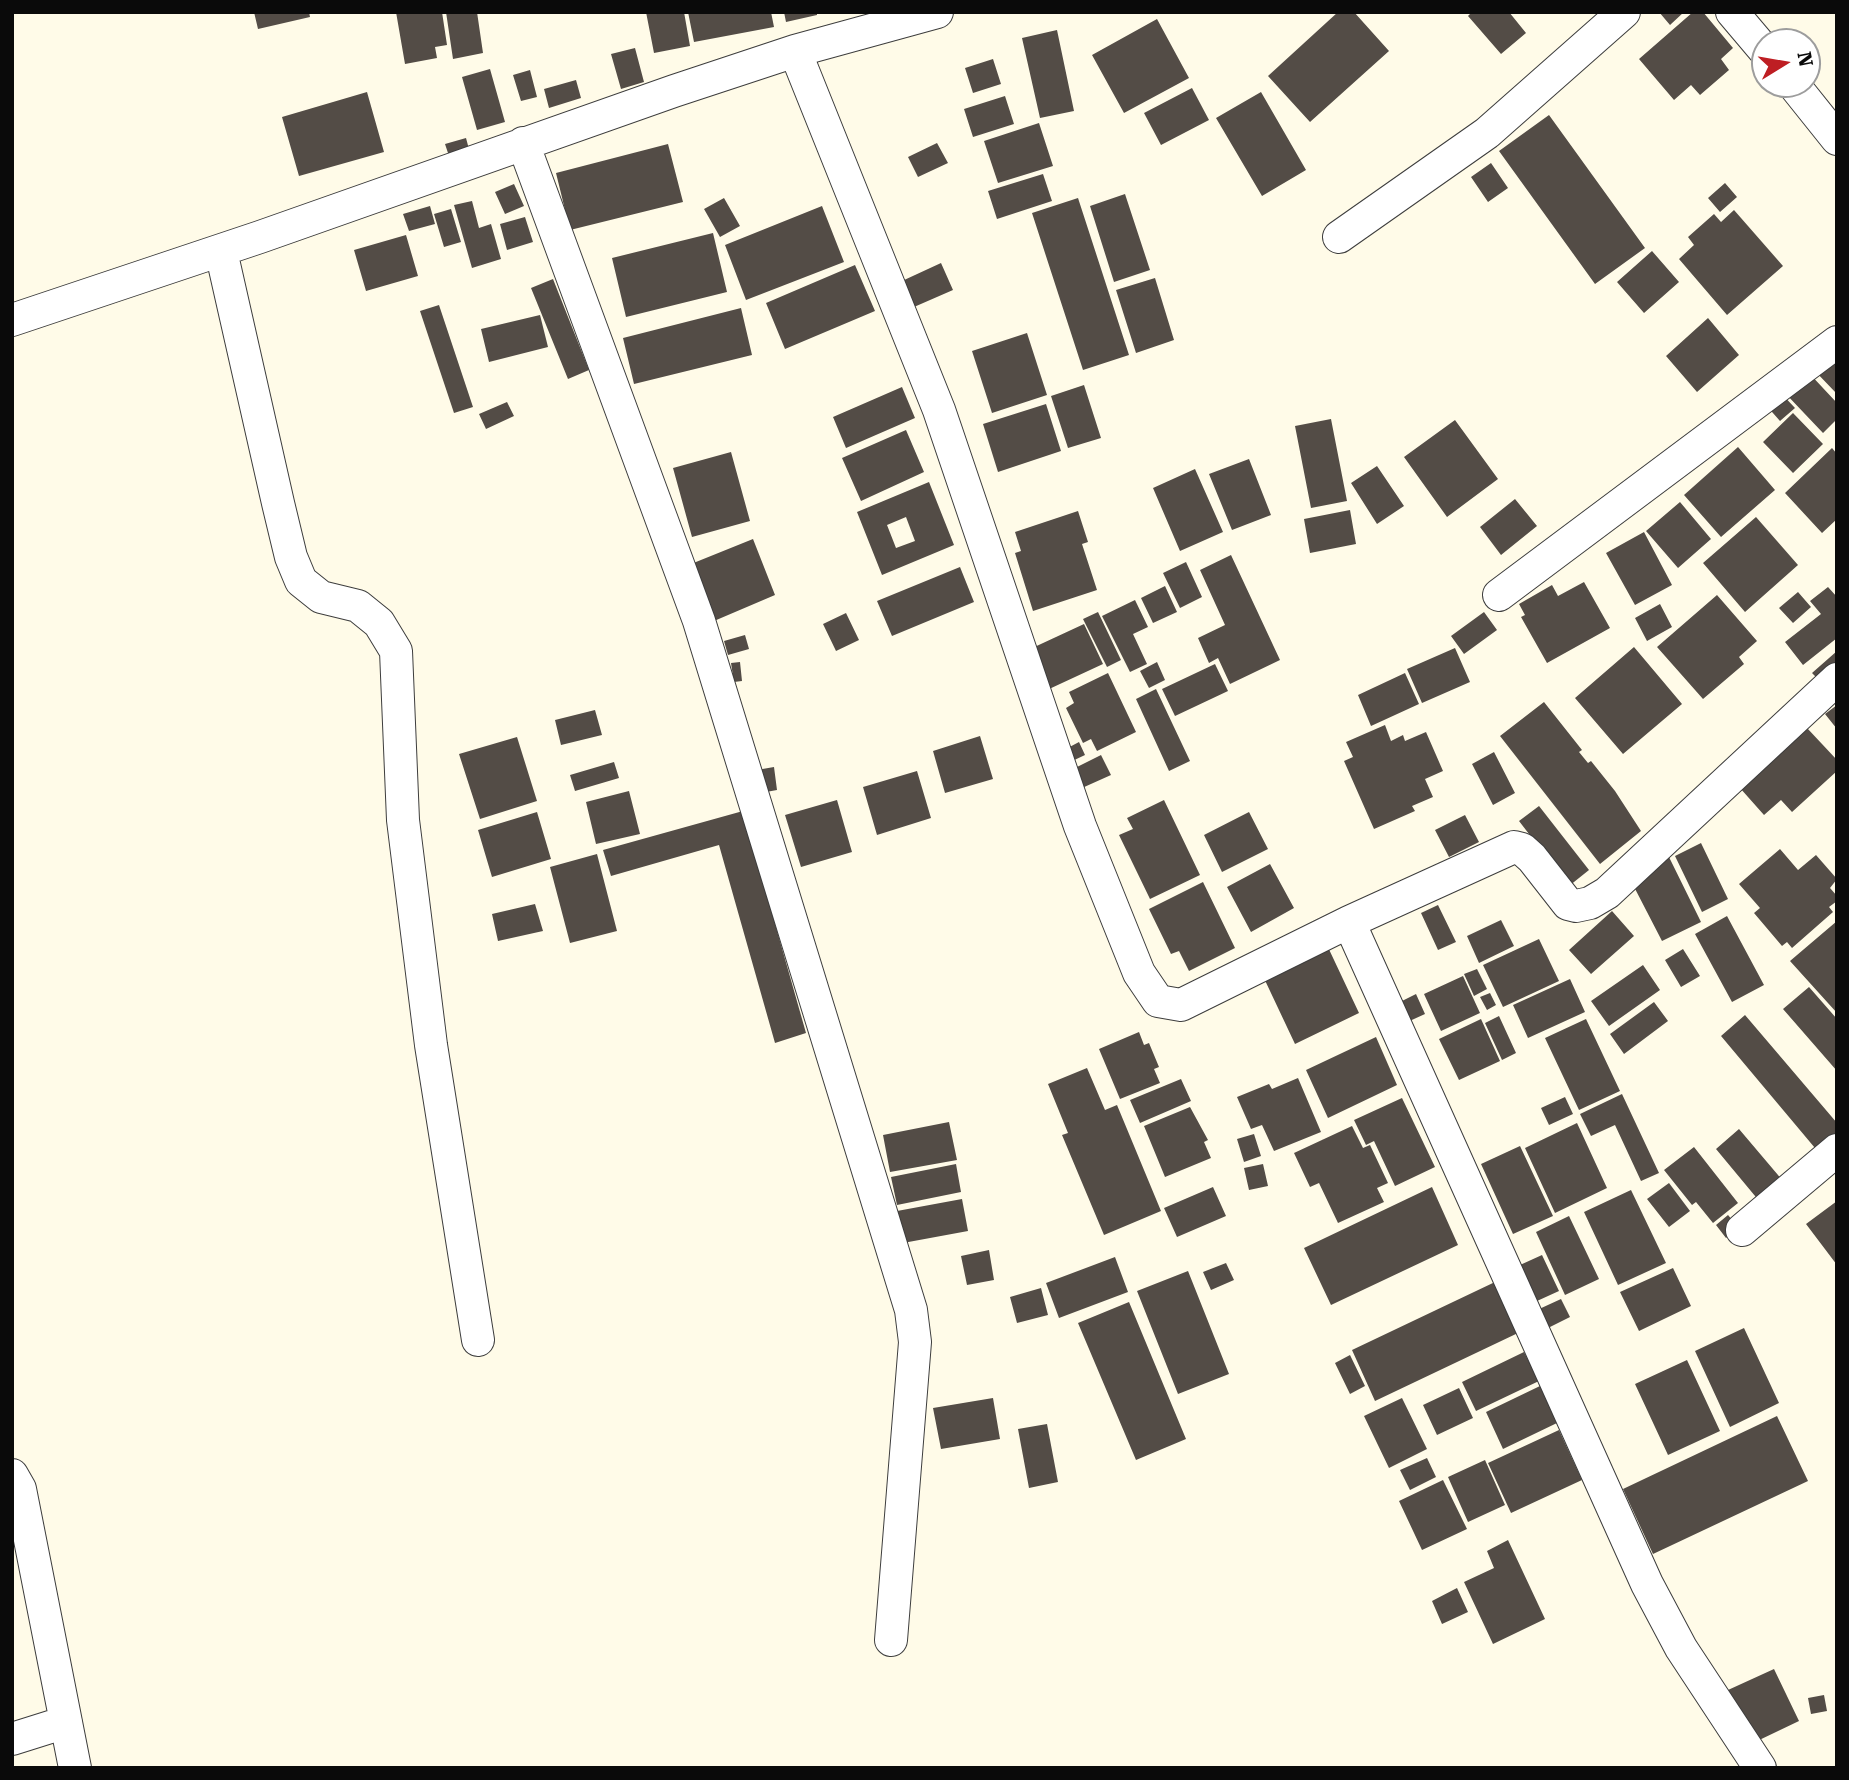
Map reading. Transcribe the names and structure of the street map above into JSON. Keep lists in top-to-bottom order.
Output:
{
  "north": "right"
}
